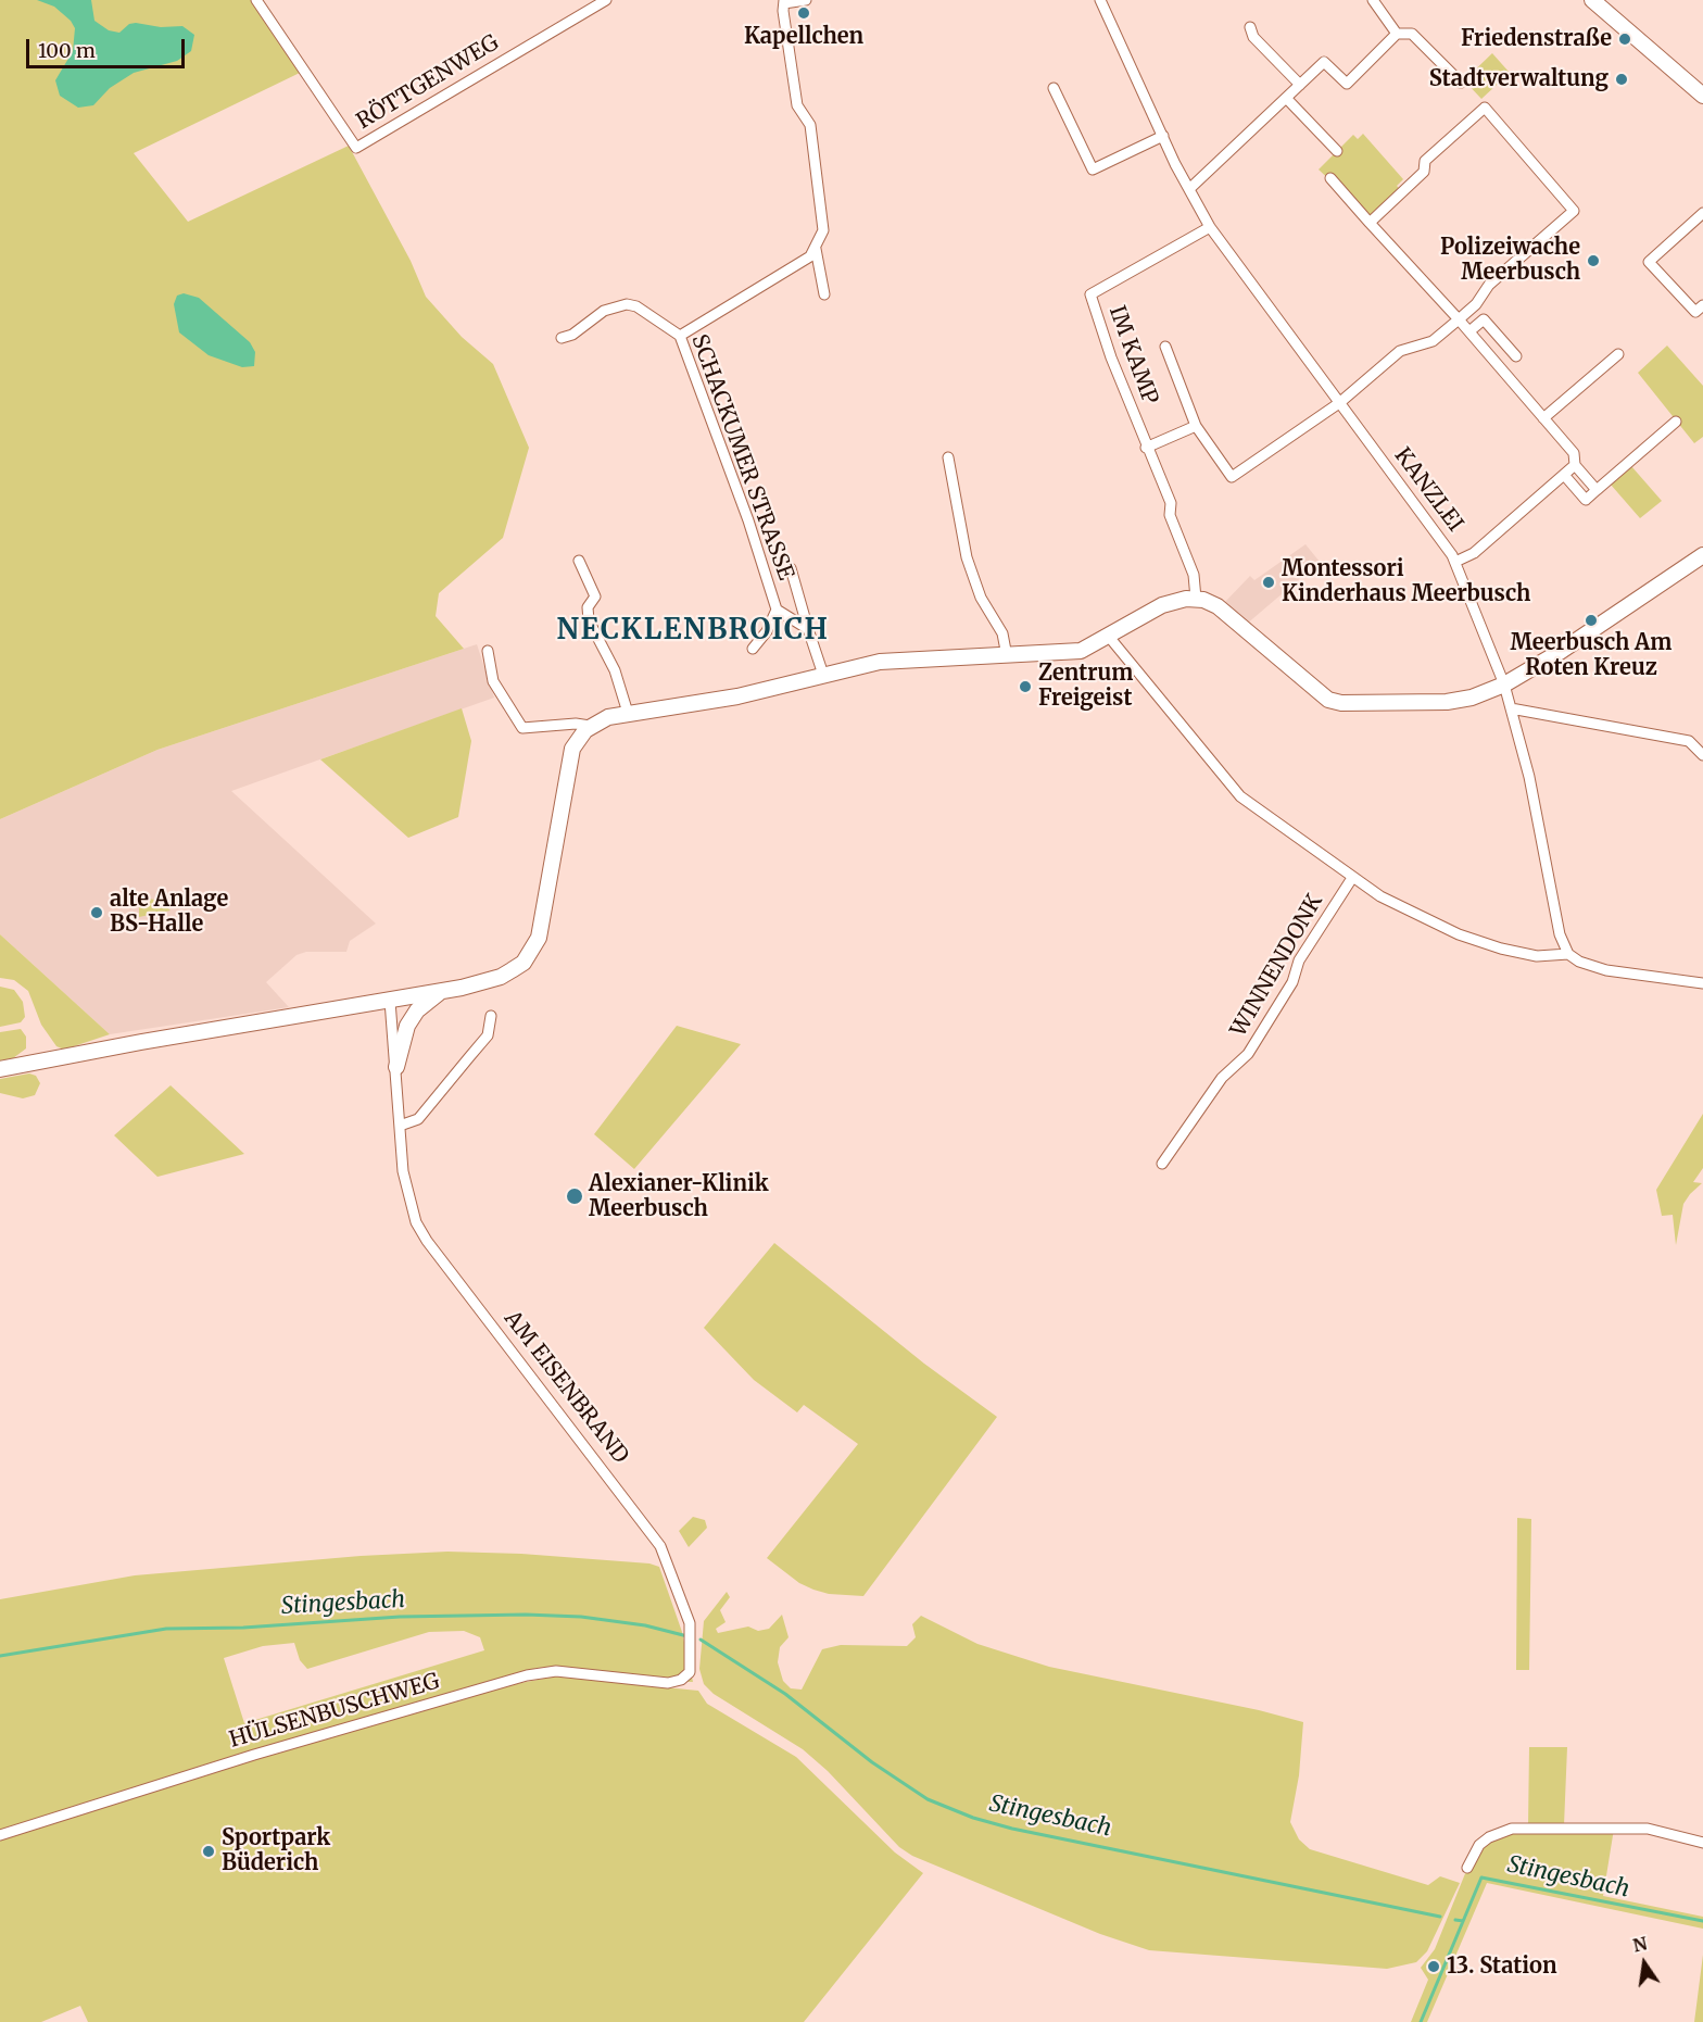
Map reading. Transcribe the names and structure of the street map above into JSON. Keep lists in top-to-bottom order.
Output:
{
  "streets": {
    "street": [
      "RÖTTGENWEG",
      "IM KAMP",
      "SCHACKUMER STRASSE",
      "KANZLEI",
      "WINNENDONK",
      "AM EISENBRAND",
      "HÜLSENBUSCHWEG"
    ]
  },
  "crossings": [
    ["IM KAMP", "KANZLEI"],
    ["AM EISENBRAND", "HÜLSENBUSCHWEG"]
  ],
  "districts": ["NECKLENBROICH"],
  "water": ["Stingesbach"],
  "places": [
    "Kapellchen",
    "Friedenstraße",
    "Stadtverwaltung",
    "Polizeiwache Meerbusch",
    "Montessori Kinderhaus Meerbusch",
    "Meerbusch Am Roten Kreuz",
    "Zentrum Freigeist",
    "alte Anlage BS-Halle",
    "Alexianer-Klinik Meerbusch",
    "Sportpark Büderich",
    "13. Station"
  ],
  "scale_bar": "100 m",
  "north": "top"
}
